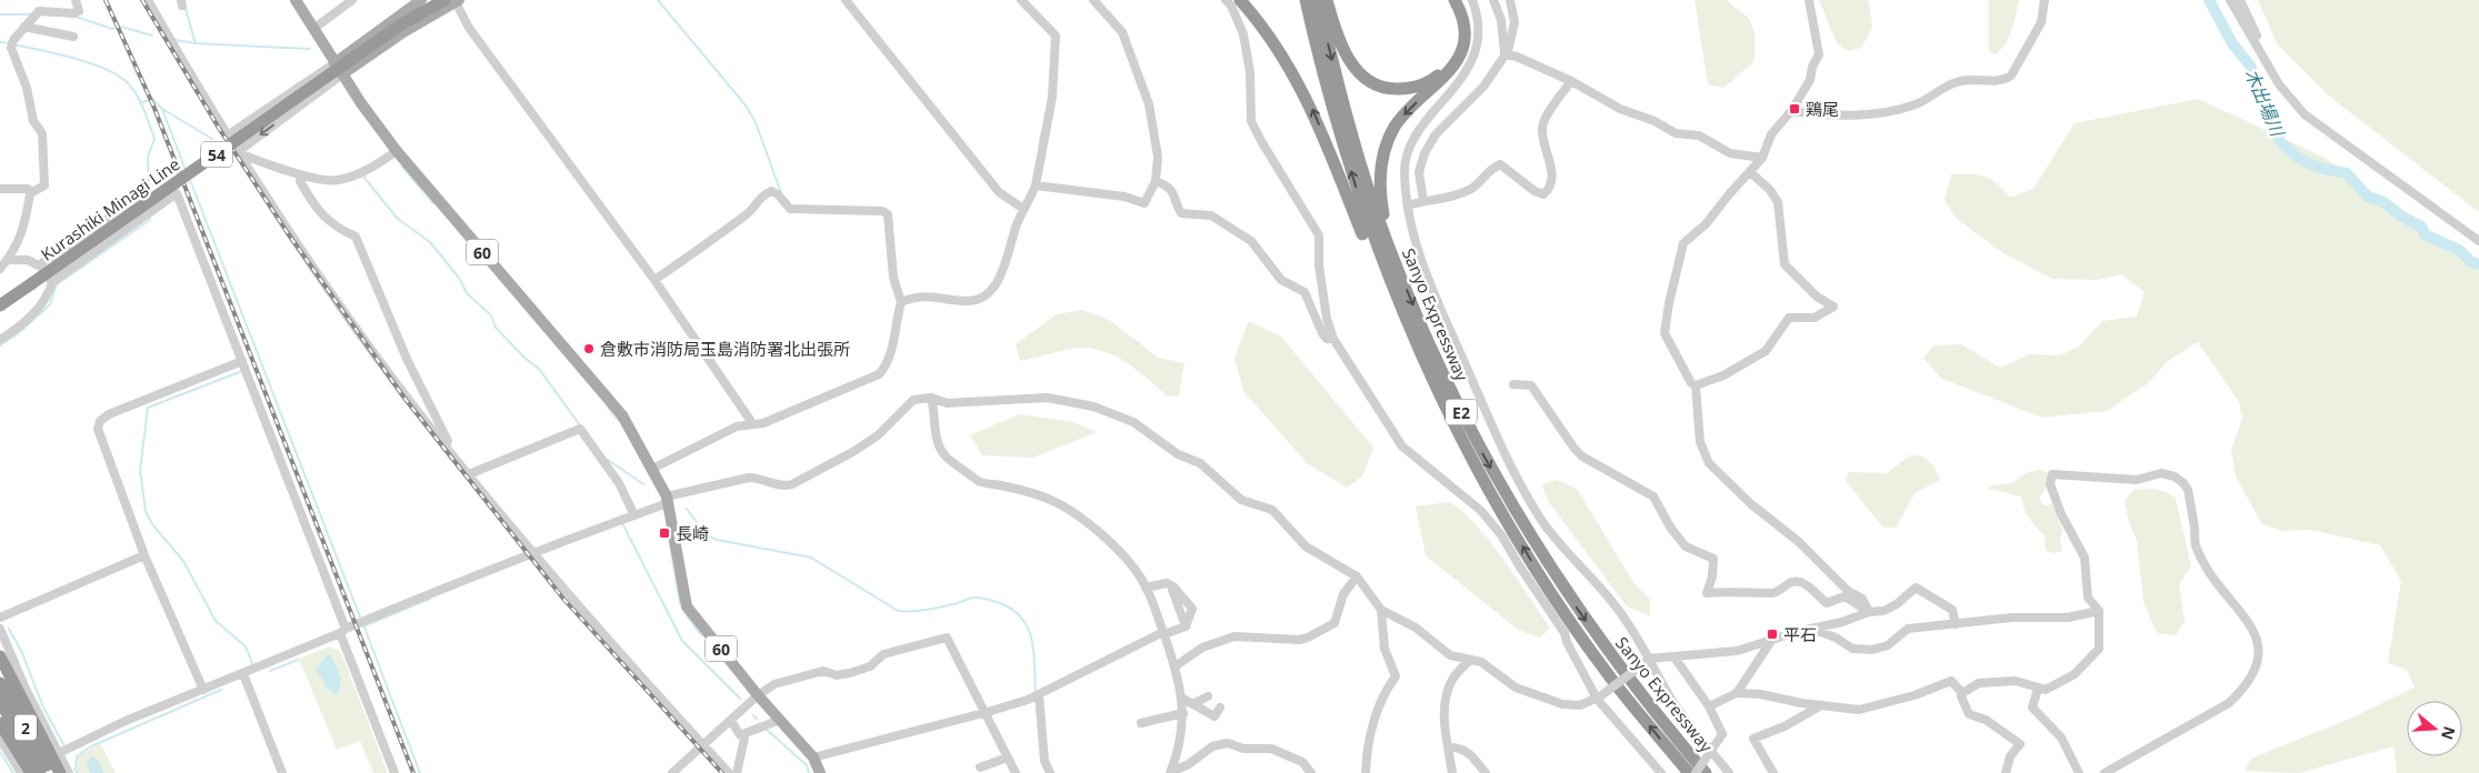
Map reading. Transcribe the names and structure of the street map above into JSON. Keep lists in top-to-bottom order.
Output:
{
  "streets": {
    "highway": [
      "54",
      "Kurashiki Minagi Line",
      "Sanyo Expressway",
      "E2",
      "2"
    ],
    "main road": ["60"]
  },
  "crossings": [
    ["54", "Kurashiki Minagi Line"],
    ["Kurashiki Minagi Line", "60"]
  ],
  "water": ["木出場川"],
  "places": {
    "transit": ["鶏尾", "長崎", "平石"],
    "other": ["倉敷市消防局玉島消防署北出張所"]
  },
  "north": "right"
}
